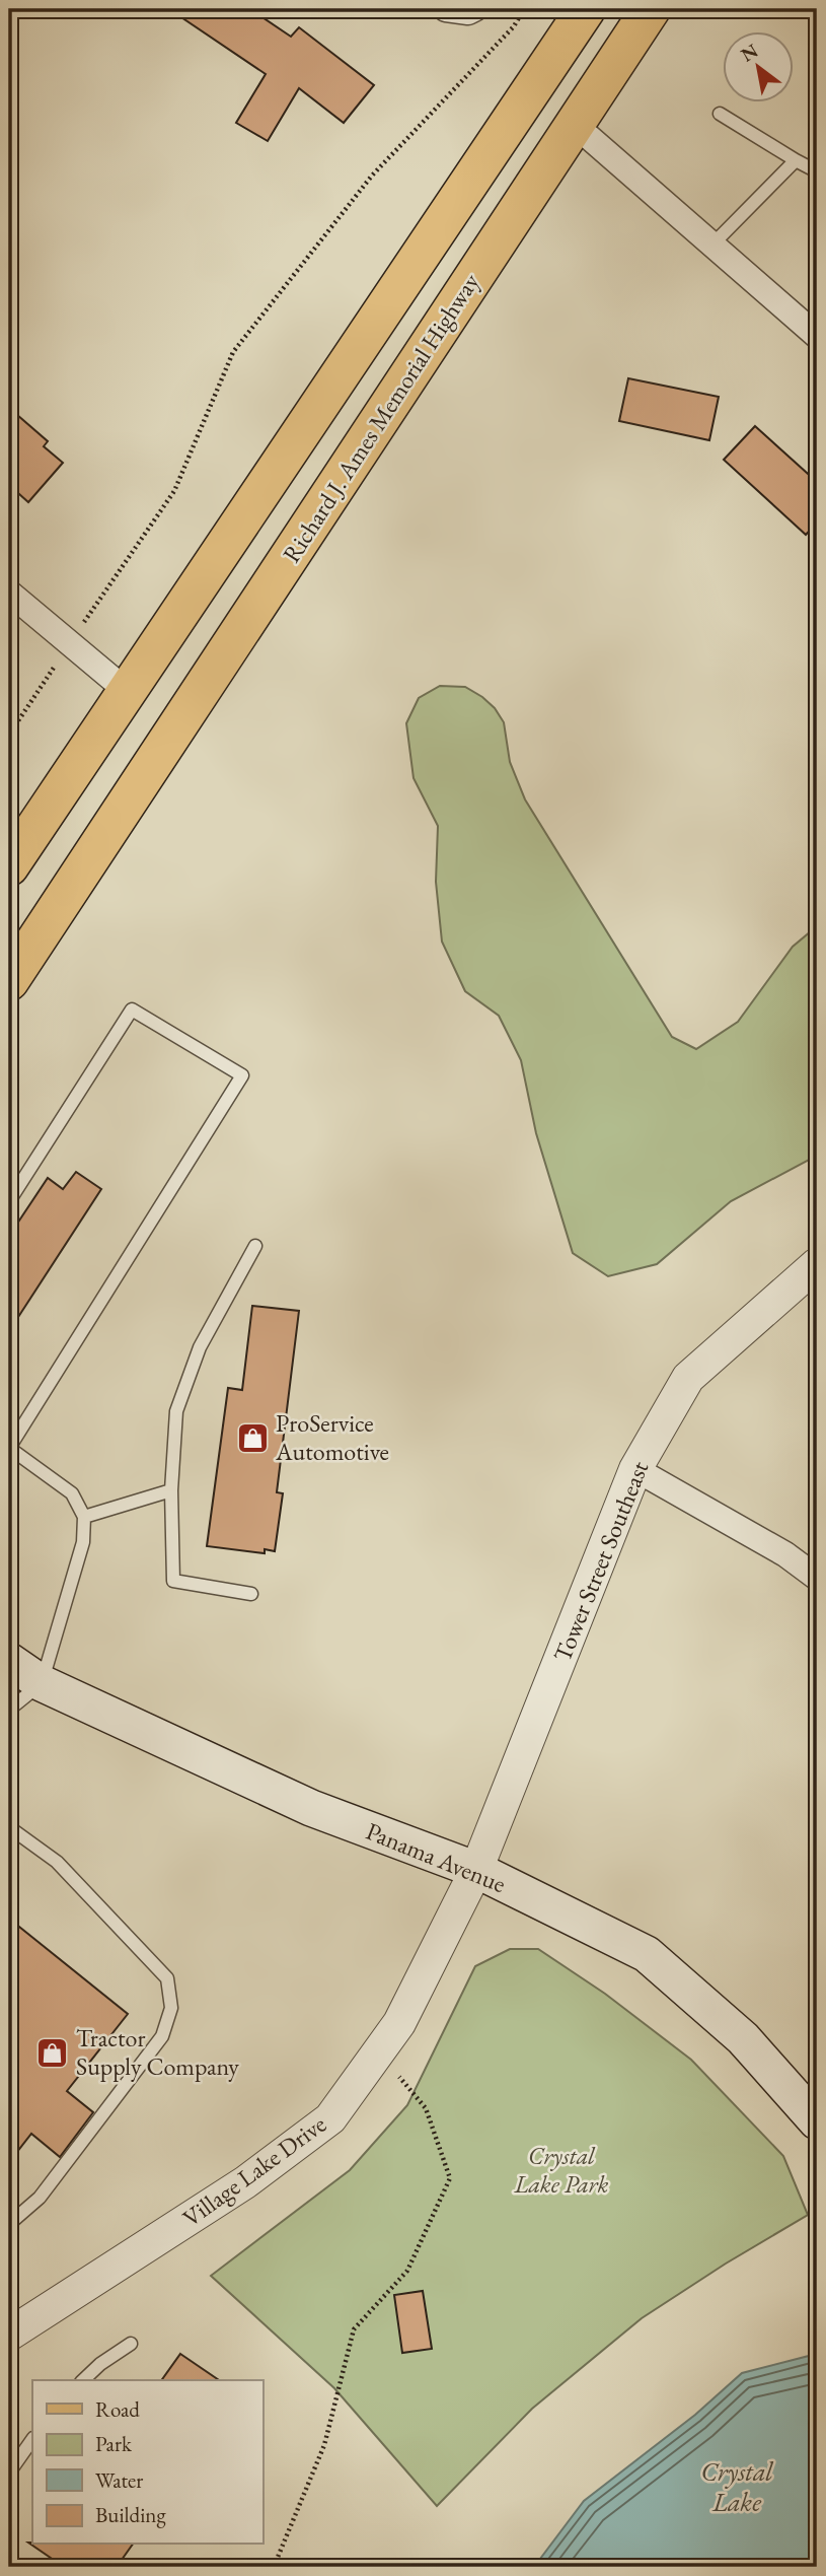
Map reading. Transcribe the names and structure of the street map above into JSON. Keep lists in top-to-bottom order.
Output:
{
  "streets": {
    "main road": ["Richard J. Ames Memorial Highway", "Panama Avenue"],
    "street": ["Tower Street Southeast", "Village Lake Drive"]
  },
  "crossings": [
    ["Tower Street Southeast", "Panama Avenue"],
    ["Tower Street Southeast", "Village Lake Drive"],
    ["Panama Avenue", "Village Lake Drive"]
  ],
  "water": ["Crystal Lake"],
  "parks": ["Crystal Lake Park"],
  "places": {
    "shop": ["ProService Automotive", "Tractor Supply Company"]
  },
  "legend": [
    "Road",
    "Park",
    "Water",
    "Building"
  ],
  "north": "top left"
}
